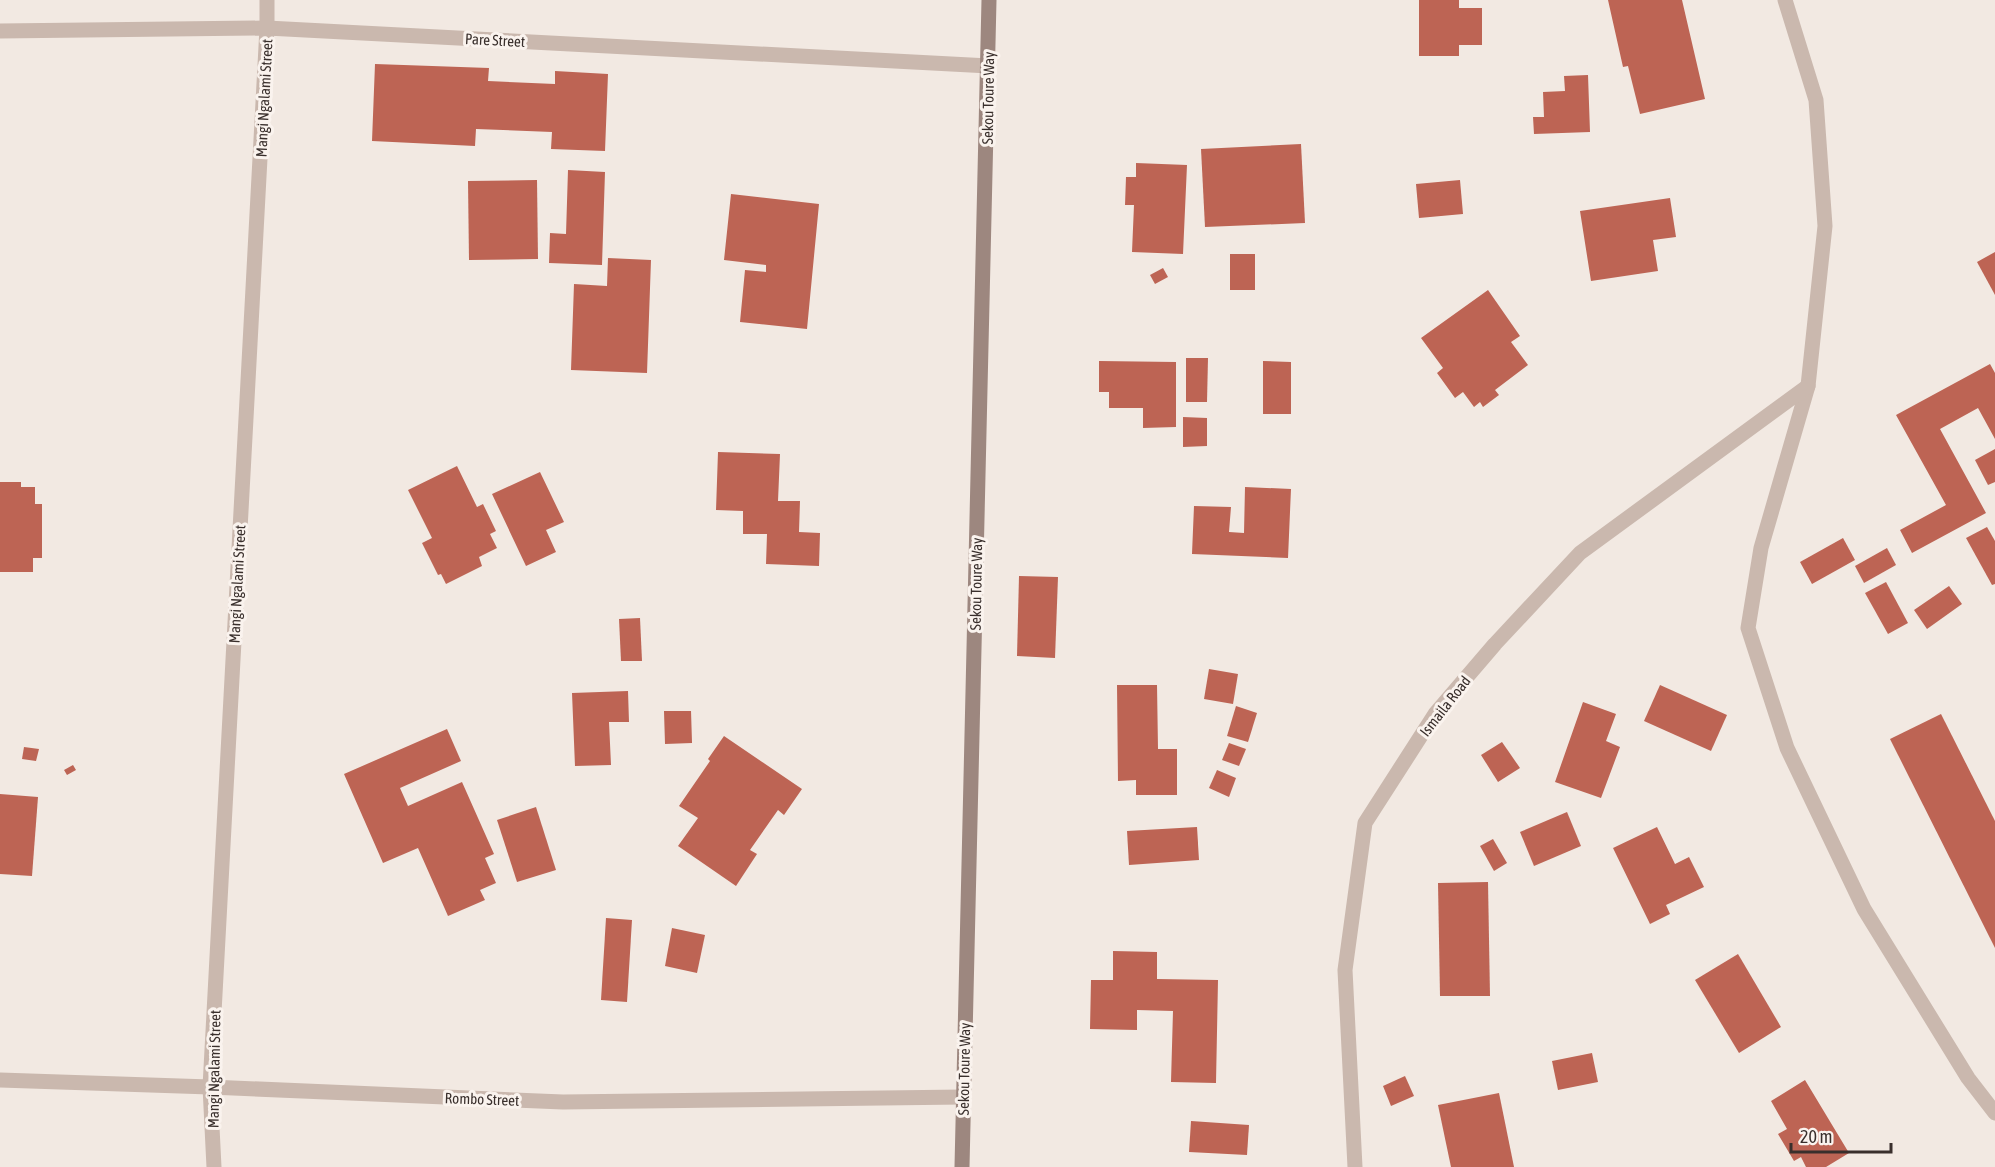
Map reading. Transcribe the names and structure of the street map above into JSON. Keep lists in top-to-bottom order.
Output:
{
  "streets": {
    "street": [
      "Pare Street",
      "Mangi Ngalami Street",
      "Sekou Toure Way",
      "Ismaila Road",
      "Rombo Street"
    ]
  },
  "crossings": [
    ["Pare Street", "Mangi Ngalami Street"],
    ["Pare Street", "Sekou Toure Way"],
    ["Mangi Ngalami Street", "Rombo Street"],
    ["Sekou Toure Way", "Rombo Street"]
  ],
  "scale_bar": "20 m"
}
